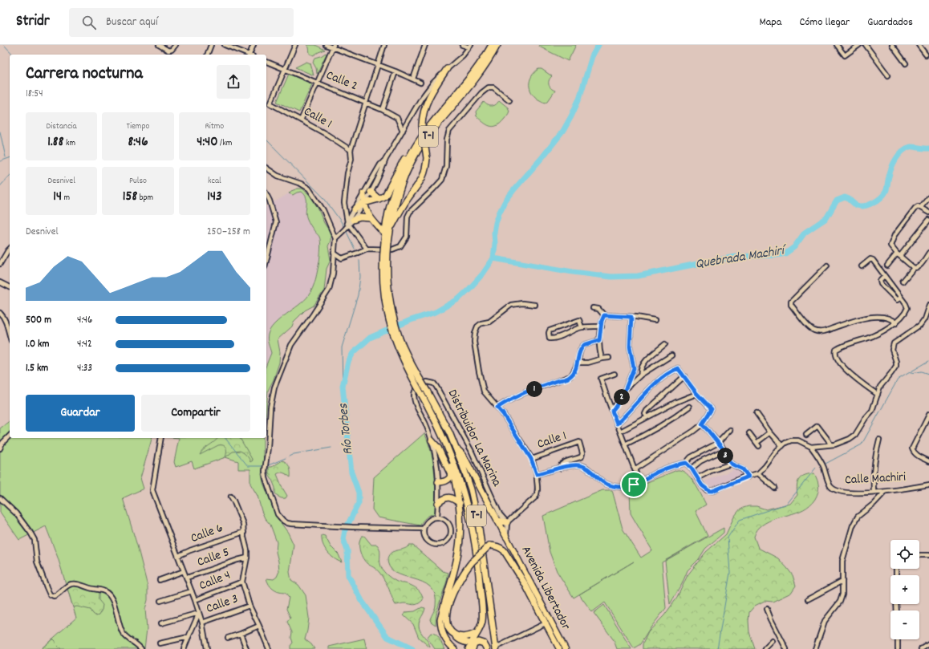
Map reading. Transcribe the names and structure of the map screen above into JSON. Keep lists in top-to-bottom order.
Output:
{
  "streets": {
    "highway": ["T-1"],
    "main road": ["Avenida Libertador"],
    "street": [
      "Calle 2",
      "Calle 1",
      "Distribuidor La Marina",
      "Calle Machiri",
      "Calle 6",
      "Calle 5",
      "Calle 4",
      "Calle 3"
    ]
  },
  "crossings": [
    ["Calle 2", "Calle 1"]
  ],
  "water": ["Quebrada Machirí", "Río Torbes"],
  "page": {
    "header": "Stridr",
    "search": "Buscar aquí",
    "nav": ["Mapa", "Cómo llegar", "Guardados"],
    "heading": ["Carrera nocturna", "18:54"],
    "stats": [
      ["Distancia", "1.88 km"],
      ["Tiempo", "8:46"],
      ["Ritmo", "4:40 /km"],
      ["Desnivel", "14 m"],
      ["Pulso", "158 bpm"],
      ["kcal", "143"]
    ],
    "chart": ["Desnivel", "250–258 m"],
    "list": [
      {
        "name": "500 m",
        "note": "4:46"
      },
      {
        "name": "1.0 km",
        "note": "4:42"
      },
      {
        "name": "1.5 km",
        "note": "4:33"
      }
    ],
    "pins": ["1", "2", "3"],
    "buttons": ["Guardar", "Compartir"],
    "map_buttons": ["+", "−"]
  }
}
